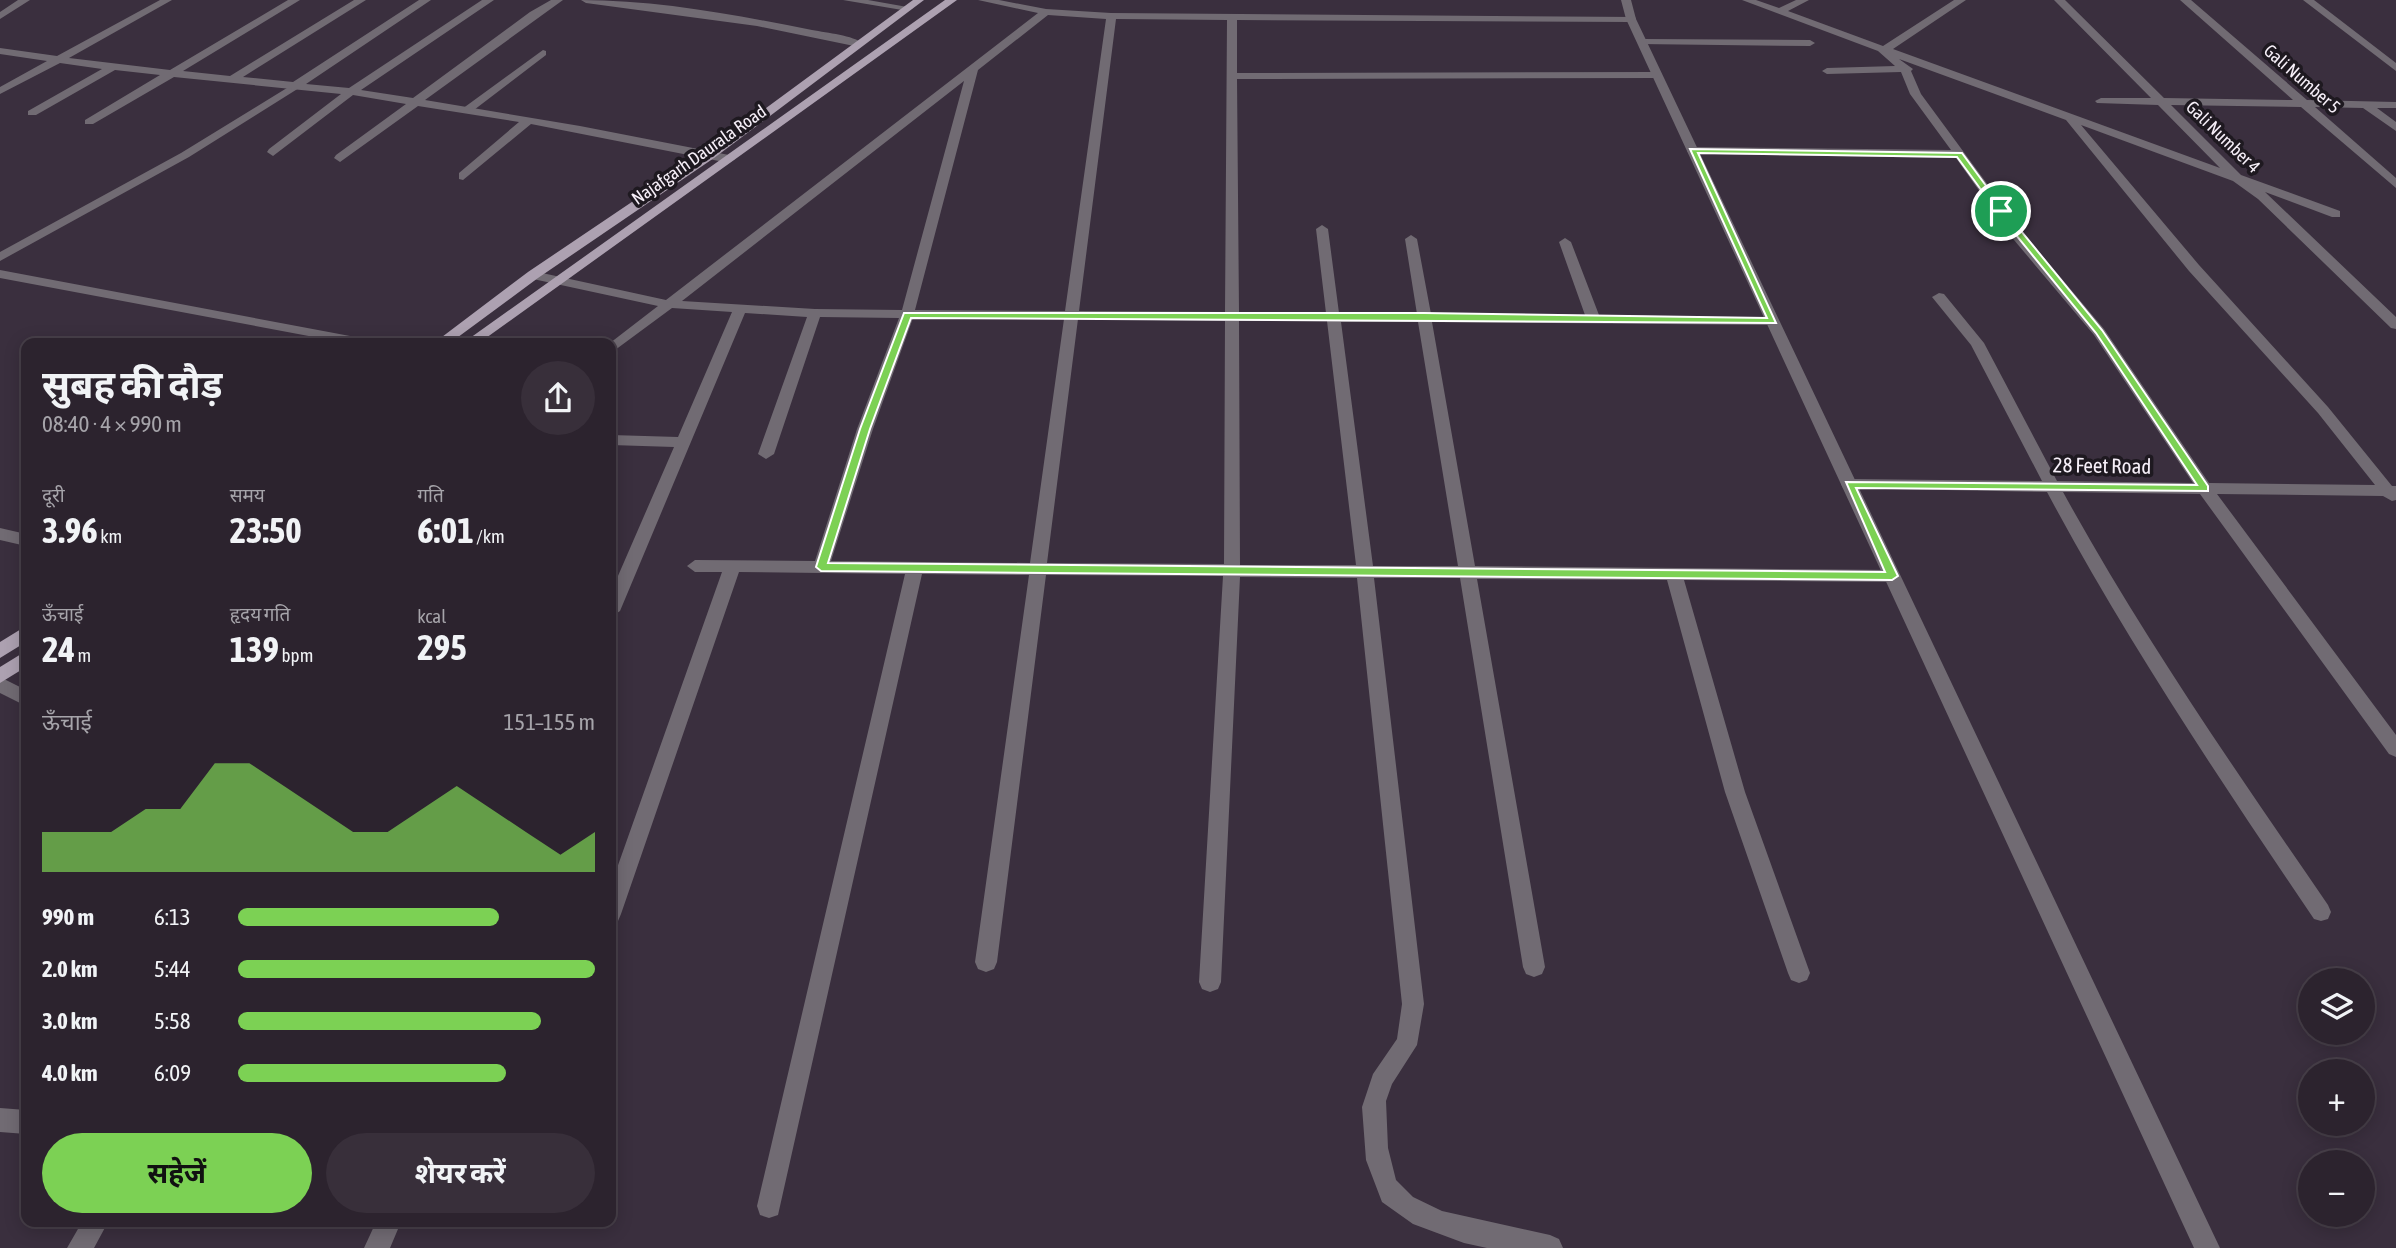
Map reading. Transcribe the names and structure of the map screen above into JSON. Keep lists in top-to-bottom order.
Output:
{
  "streets": {
    "main road": ["Najafgarh Daurala Road"],
    "street": ["Gali Number 5", "Gali Number 4", "28 Feet Road"]
  },
  "page": {
    "heading": ["सुबह की दौड़", "08:40 · 4 × 990 m"],
    "stats": [
      ["दूरी", "3.96 km"],
      ["समय", "23:50"],
      ["गति", "6:01 /km"],
      ["ऊँचाई", "24 m"],
      ["हृदय गति", "139 bpm"],
      ["kcal", "295"]
    ],
    "chart": ["ऊँचाई", "151–155 m"],
    "list": [
      {
        "name": "990 m",
        "note": "6:13"
      },
      {
        "name": "2.0 km",
        "note": "5:44"
      },
      {
        "name": "3.0 km",
        "note": "5:58"
      },
      {
        "name": "4.0 km",
        "note": "6:09"
      }
    ],
    "map_buttons": ["+", "−"],
    "buttons": ["सहेजें", "शेयर करें"]
  }
}
